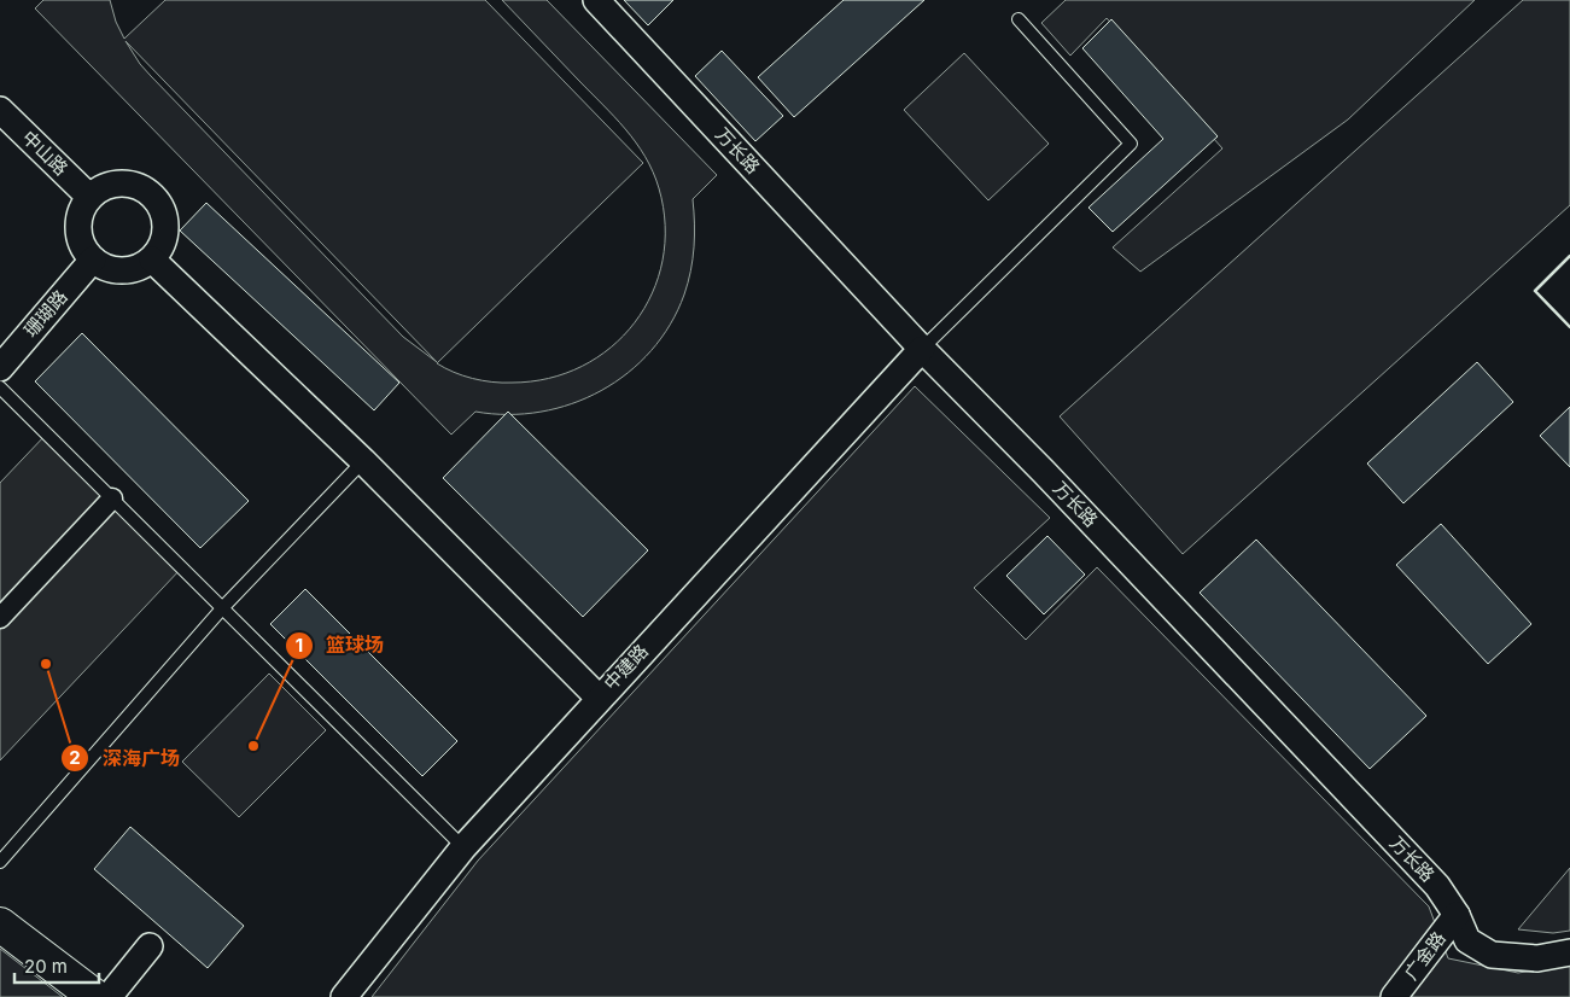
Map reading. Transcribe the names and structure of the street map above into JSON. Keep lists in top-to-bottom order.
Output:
{
  "streets": {
    "street": [
      "万长路",
      "中山路",
      "珊瑚路",
      "中建路",
      "广金路"
    ]
  },
  "crossings": [
    ["万长路", "中建路"],
    ["万长路", "广金路"],
    ["中山路", "珊瑚路"]
  ],
  "places": ["深海广场", "篮球场"],
  "scale_bar": "20 m"
}
